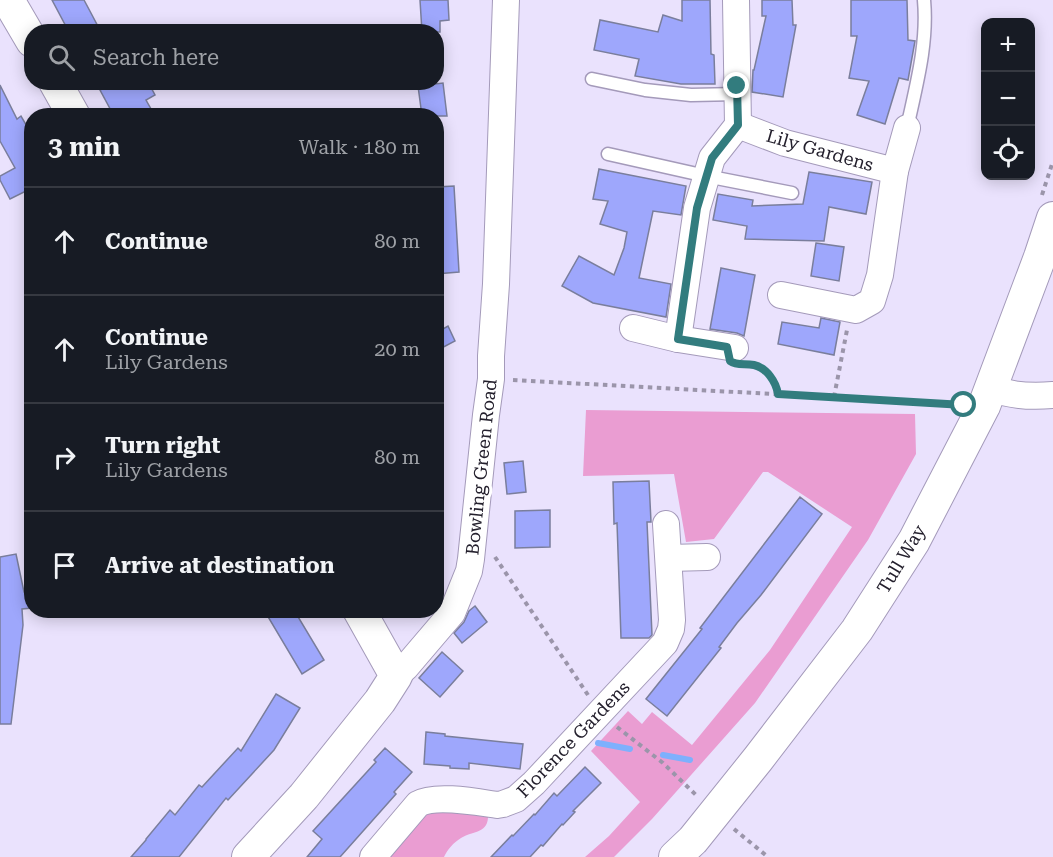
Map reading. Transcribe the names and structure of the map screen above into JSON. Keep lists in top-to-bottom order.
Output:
{
  "streets": {
    "street": [
      "Lily Gardens",
      "Bowling Green Road",
      "Tull Way",
      "Florence Gardens"
    ]
  },
  "page": {
    "map_buttons": ["+", "−"],
    "search": "Search here",
    "heading": ["3 min", "Walk · 180 m"],
    "list": [
      ["Continue", "80 m"],
      ["Continue", "Lily Gardens", "20 m"],
      ["Turn right", "Lily Gardens", "80 m"],
      "Arrive at destination"
    ]
  }
}
